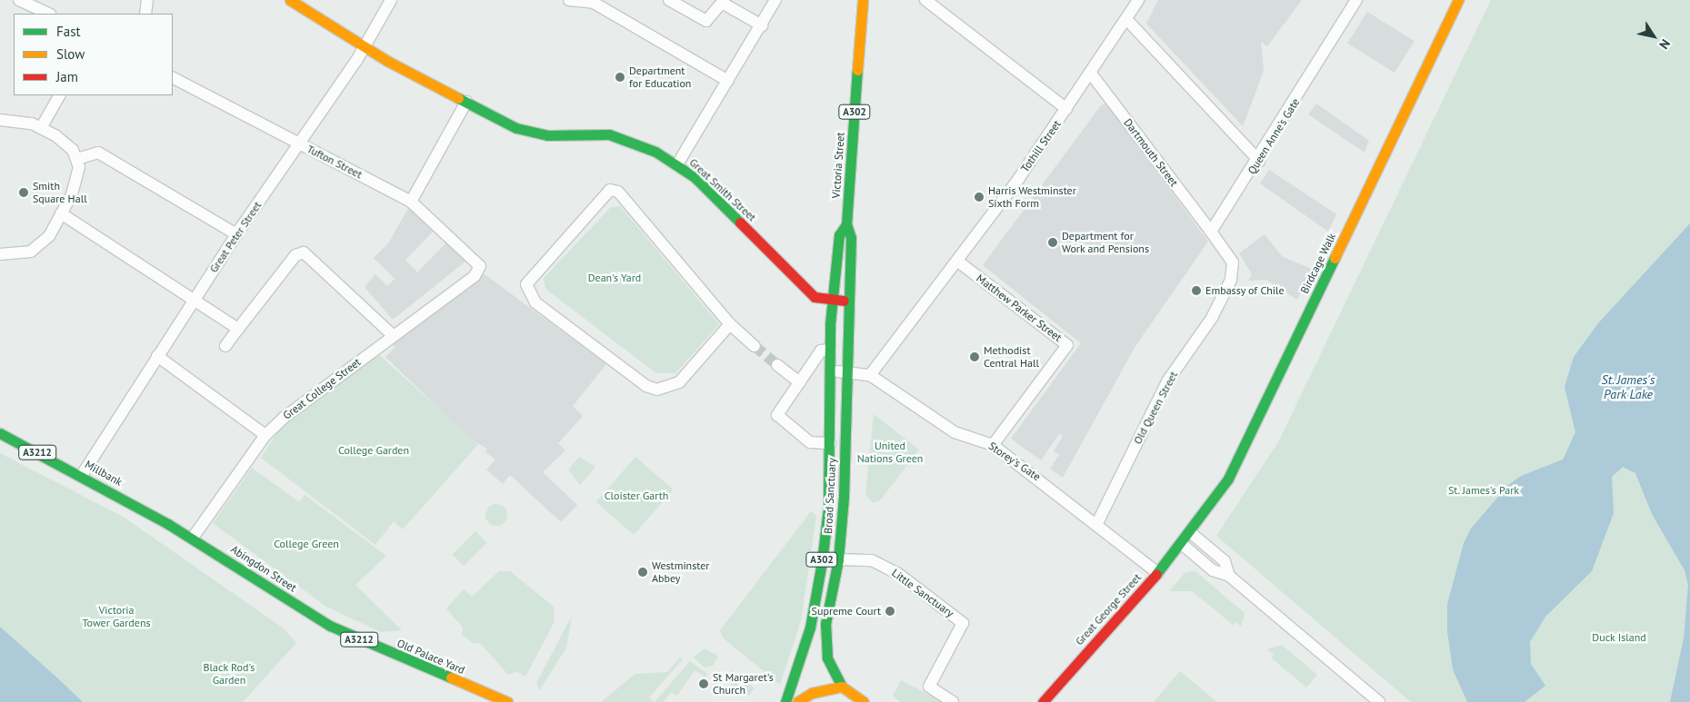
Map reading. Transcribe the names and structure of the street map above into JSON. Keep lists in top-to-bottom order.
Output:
{
  "streets": {
    "main road": [
      "A302",
      "Victoria Street",
      "Great Smith Street",
      "Birdcage Walk",
      "A3212",
      "Millbank",
      "Broad Sanctuary",
      "Abingdon Street",
      "Great George Street",
      "Old Palace Yard"
    ],
    "street": [
      "Queen Anne's Gate",
      "Tothill Street",
      "Dartmouth Street",
      "Tufton Street",
      "Great Peter Street",
      "Matthew Parker Street",
      "Great College Street",
      "Old Queen Street",
      "Storey's Gate",
      "Little Sanctuary"
    ]
  },
  "crossings": [
    ["A302", "Broad Sanctuary"],
    ["Queen Anne's Gate", "Dartmouth Street"],
    ["Queen Anne's Gate", "Old Queen Street"],
    ["Tothill Street", "Dartmouth Street"],
    ["Tothill Street", "Matthew Parker Street"],
    ["Tothill Street", "Storey's Gate"],
    ["Dartmouth Street", "Old Queen Street"],
    ["Tufton Street", "Great Peter Street"],
    ["Tufton Street", "Great College Street"],
    ["Victoria Street", "Great Smith Street"],
    ["Victoria Street", "Broad Sanctuary"],
    ["Great Smith Street", "Great Peter Street"],
    ["Great Smith Street", "Broad Sanctuary"],
    ["Great Peter Street", "Millbank"],
    ["Birdcage Walk", "Great George Street"],
    ["Matthew Parker Street", "Storey's Gate"],
    ["Great College Street", "Millbank"],
    ["Great College Street", "Abingdon Street"],
    ["Old Queen Street", "Storey's Gate"],
    ["Storey's Gate", "Broad Sanctuary"],
    ["Storey's Gate", "Great George Street"],
    ["Millbank", "Abingdon Street"],
    ["Broad Sanctuary", "Little Sanctuary"],
    ["Abingdon Street", "Old Palace Yard"]
  ],
  "water": ["St. James's Park Lake"],
  "parks": [
    "Dean's Yard",
    "United Nations Green",
    "College Garden",
    "St. James's Park",
    "Cloister Garth",
    "College Green",
    "Victoria Tower Gardens",
    "Duck Island",
    "Black Rod's Garden"
  ],
  "places": [
    "Department for Education",
    "Smith Square Hall",
    "Harris Westminster Sixth Form",
    "Department for Work and Pensions",
    "Embassy of Chile",
    "Methodist Central Hall",
    "Westminster Abbey",
    "Supreme Court",
    "St Margaret's Church"
  ],
  "legend": ["Fast", "Slow", "Jam"],
  "north": "bottom right"
}
